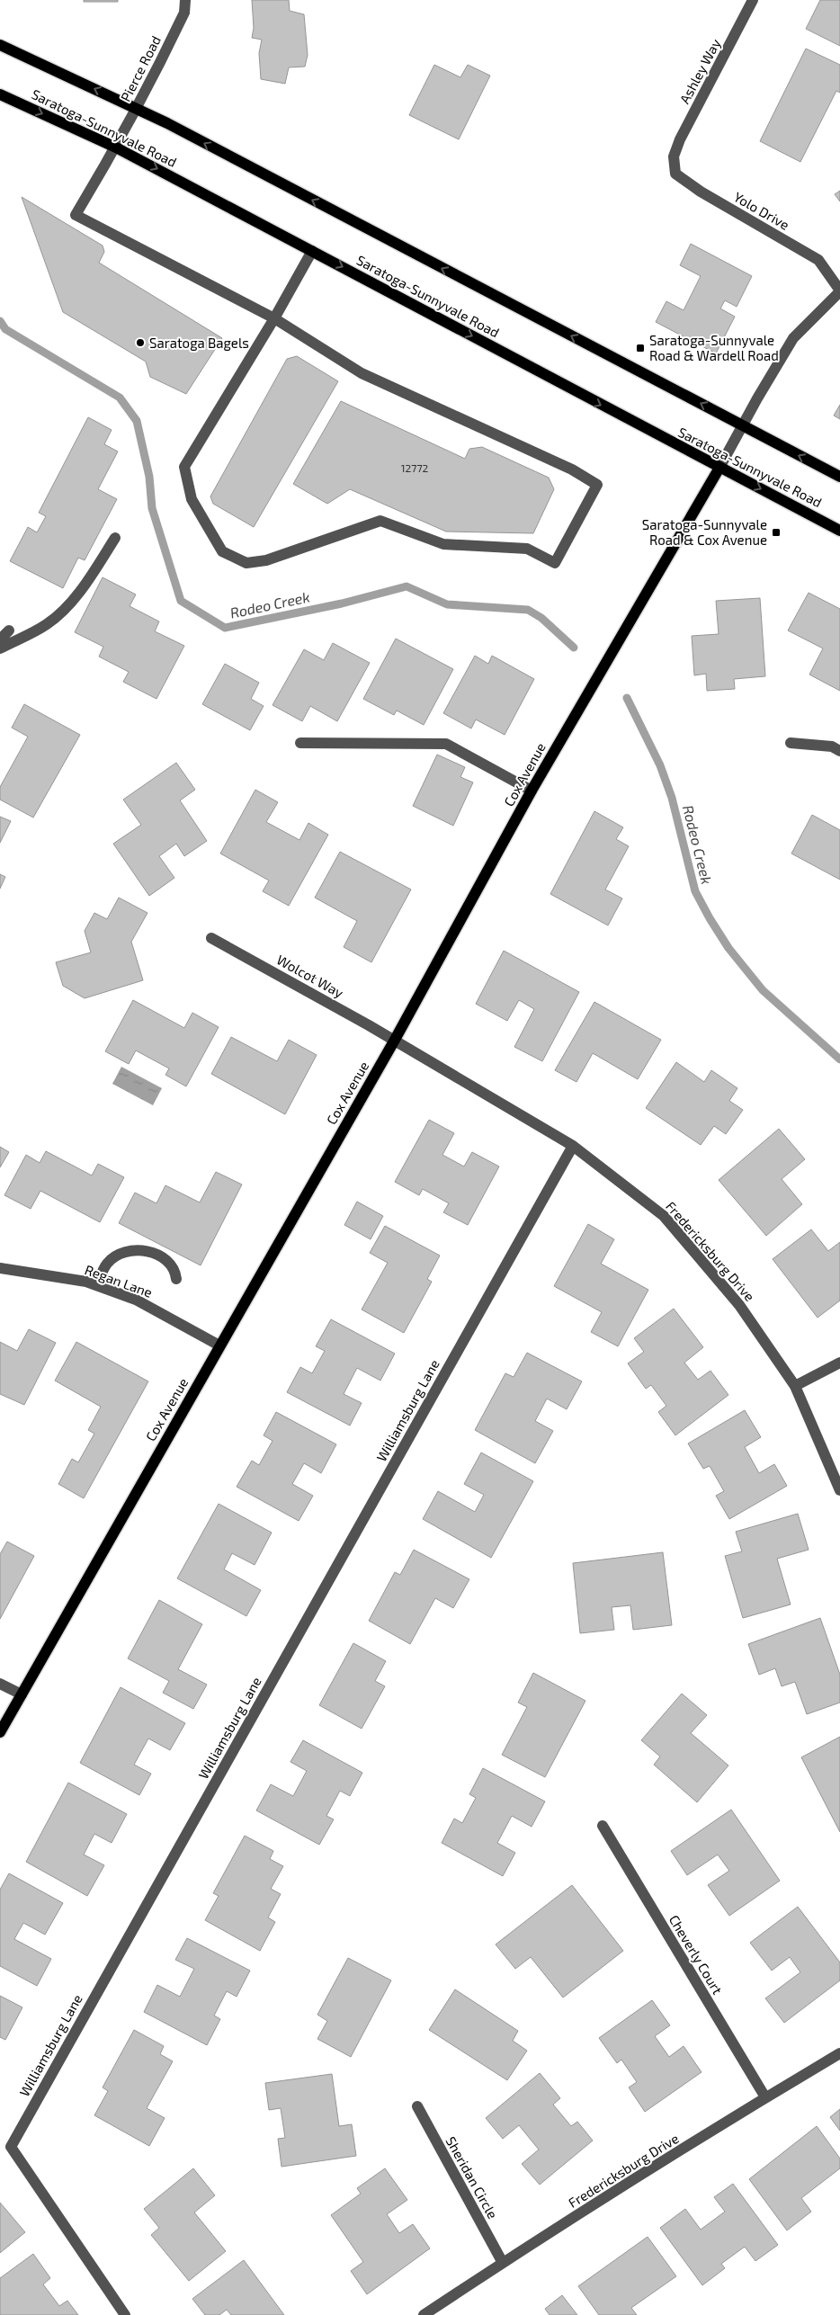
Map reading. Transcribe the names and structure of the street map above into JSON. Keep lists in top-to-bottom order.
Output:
{
  "streets": {
    "main road": ["Saratoga-Sunnyvale Road", "Cox Avenue"],
    "street": [
      "Pierce Road",
      "Ashley Way",
      "Yolo Drive",
      "Wolcot Way",
      "Fredericksburg Drive",
      "Regan Lane",
      "Williamsburg Lane",
      "Cheverly Court",
      "Sheridan Circle"
    ]
  },
  "crossings": [
    ["Pierce Road", "Saratoga-Sunnyvale Road"],
    ["Ashley Way", "Yolo Drive"],
    ["Saratoga-Sunnyvale Road", "Cox Avenue"],
    ["Cox Avenue", "Wolcot Way"],
    ["Cox Avenue", "Fredericksburg Drive"],
    ["Cox Avenue", "Regan Lane"],
    ["Wolcot Way", "Fredericksburg Drive"],
    ["Fredericksburg Drive", "Williamsburg Lane"],
    ["Fredericksburg Drive", "Cheverly Court"],
    ["Fredericksburg Drive", "Sheridan Circle"]
  ],
  "water": ["Rodeo Creek"],
  "places": {
    "other": ["Saratoga Bagels"],
    "transit": ["Saratoga-Sunnyvale Road & Wardell Road", "Saratoga-Sunnyvale Road & Cox Avenue"]
  },
  "house_numbers": ["12772"]
}
